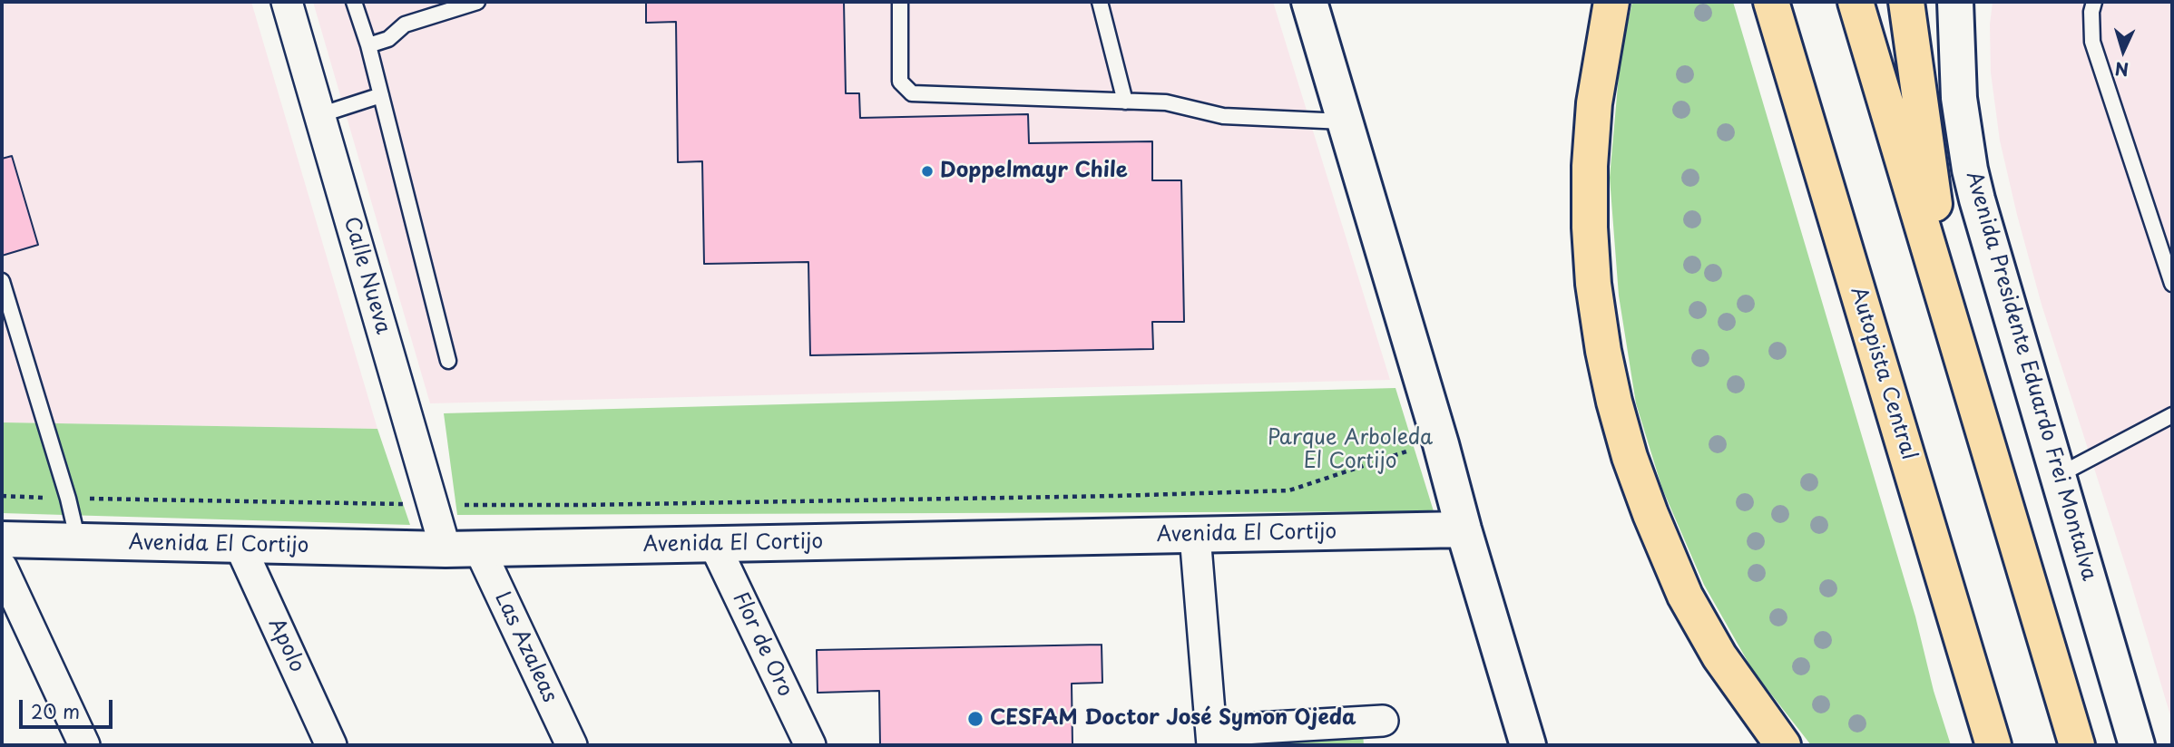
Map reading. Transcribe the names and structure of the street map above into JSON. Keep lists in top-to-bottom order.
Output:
{
  "streets": {
    "highway": ["Autopista Central"],
    "main road": ["Avenida Presidente Eduardo Frei Montalva", "Avenida El Cortijo"],
    "street": [
      "Calle Nueva",
      "Flor de Oro",
      "Apolo",
      "Las Azaleas"
    ]
  },
  "crossings": [
    ["Calle Nueva", "Avenida El Cortijo"],
    ["Calle Nueva", "Las Azaleas"],
    ["Avenida El Cortijo", "Flor de Oro"],
    ["Avenida El Cortijo", "Apolo"],
    ["Avenida El Cortijo", "Las Azaleas"]
  ],
  "parks": ["Parque Arboleda El Cortijo"],
  "places": ["Doppelmayr Chile", "CESFAM Doctor José Symon Ojeda"],
  "scale_bar": "20 m",
  "north": "bottom"
}
